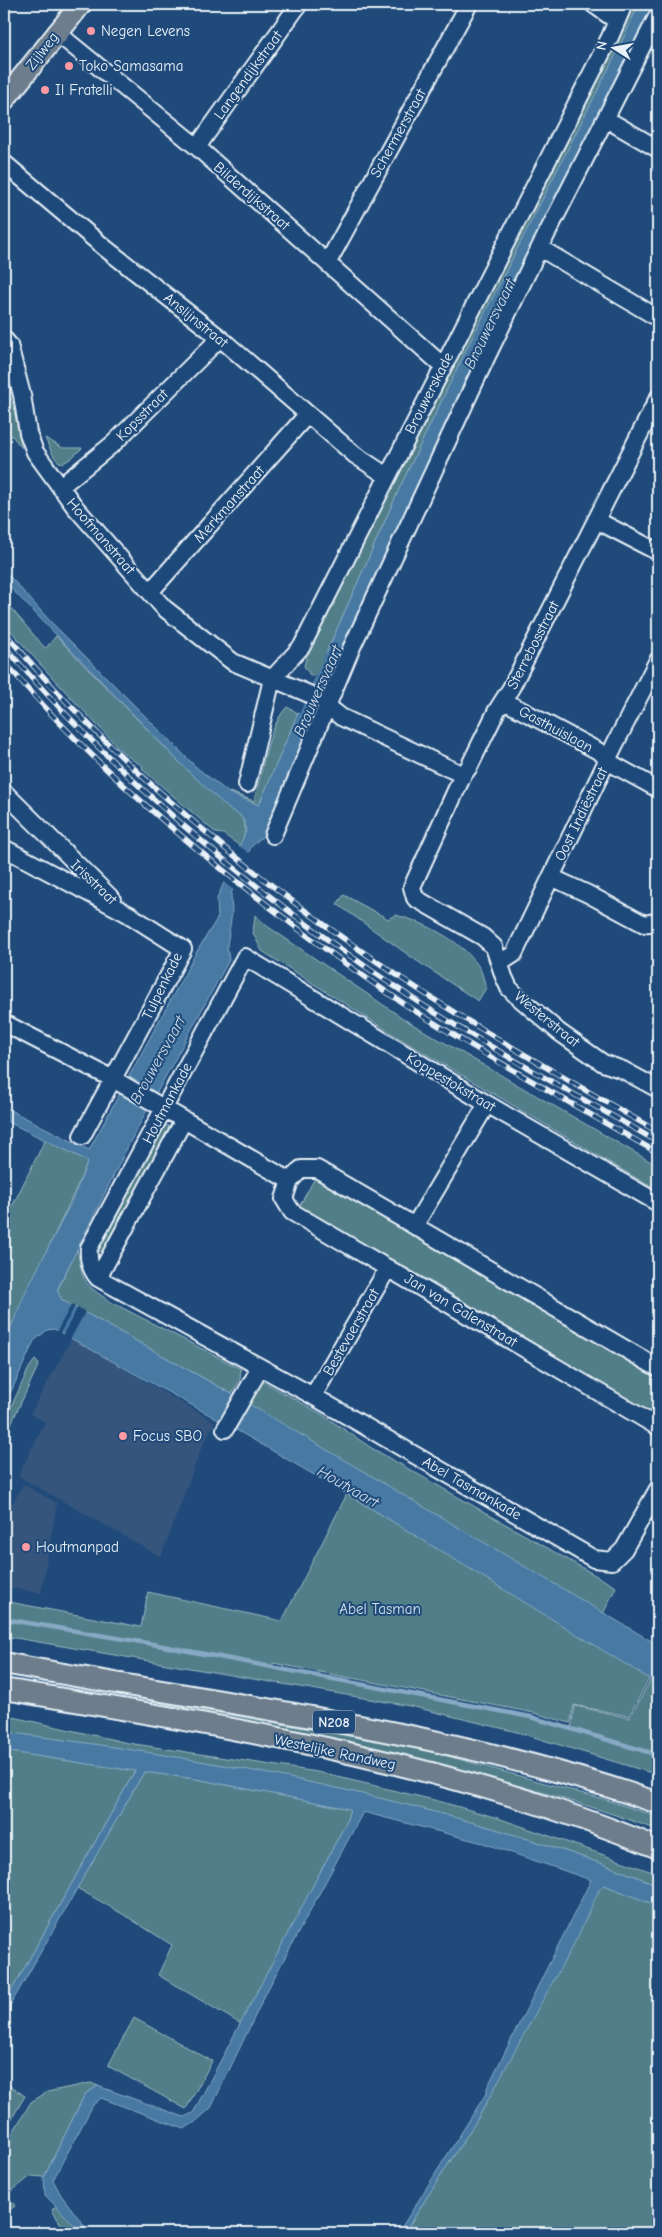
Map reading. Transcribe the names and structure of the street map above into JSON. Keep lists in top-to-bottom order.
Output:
{
  "streets": {
    "main road": ["Zijlweg", "N208", "Westelijke Randweg"],
    "street": [
      "Langendijkstraat",
      "Schermerstraat",
      "Bilderdijkstraat",
      "Anslijnstraat",
      "Brouwerskade",
      "Kopsstraat",
      "Merkmanstraat",
      "Hoofmanstraat",
      "Sterrebosstraat",
      "Gasthuislaan",
      "Oost Indiëstraat",
      "Irisstraat",
      "Tulpenkade",
      "Westerstraat",
      "Koppestokstraat",
      "Houtmankade",
      "Jan van Galenstraat",
      "Bestevaerstraat",
      "Abel Tasmankade"
    ]
  },
  "crossings": [
    ["Zijlweg", "Bilderdijkstraat"],
    ["Langendijkstraat", "Bilderdijkstraat"],
    ["Schermerstraat", "Bilderdijkstraat"],
    ["Bilderdijkstraat", "Brouwerskade"],
    ["Anslijnstraat", "Brouwerskade"],
    ["Anslijnstraat", "Kopsstraat"],
    ["Anslijnstraat", "Merkmanstraat"],
    ["Brouwerskade", "Hoofmanstraat"],
    ["Kopsstraat", "Hoofmanstraat"],
    ["Merkmanstraat", "Hoofmanstraat"],
    ["Sterrebosstraat", "Gasthuislaan"],
    ["Sterrebosstraat", "Westerstraat"],
    ["Gasthuislaan", "Oost Indiëstraat"],
    ["Oost Indiëstraat", "Westerstraat"],
    ["Irisstraat", "Tulpenkade"],
    ["Koppestokstraat", "Houtmankade"],
    ["Houtmankade", "Abel Tasmankade"],
    ["Jan van Galenstraat", "Bestevaerstraat"],
    ["Bestevaerstraat", "Abel Tasmankade"]
  ],
  "water": ["Brouwersvaart", "Houtvaart"],
  "parks": ["Abel Tasman"],
  "places": [
    "Negen Levens",
    "Toko Samasama",
    "Il Fratelli",
    "Focus SBO",
    "Houtmanpad"
  ],
  "north": "left"
}
